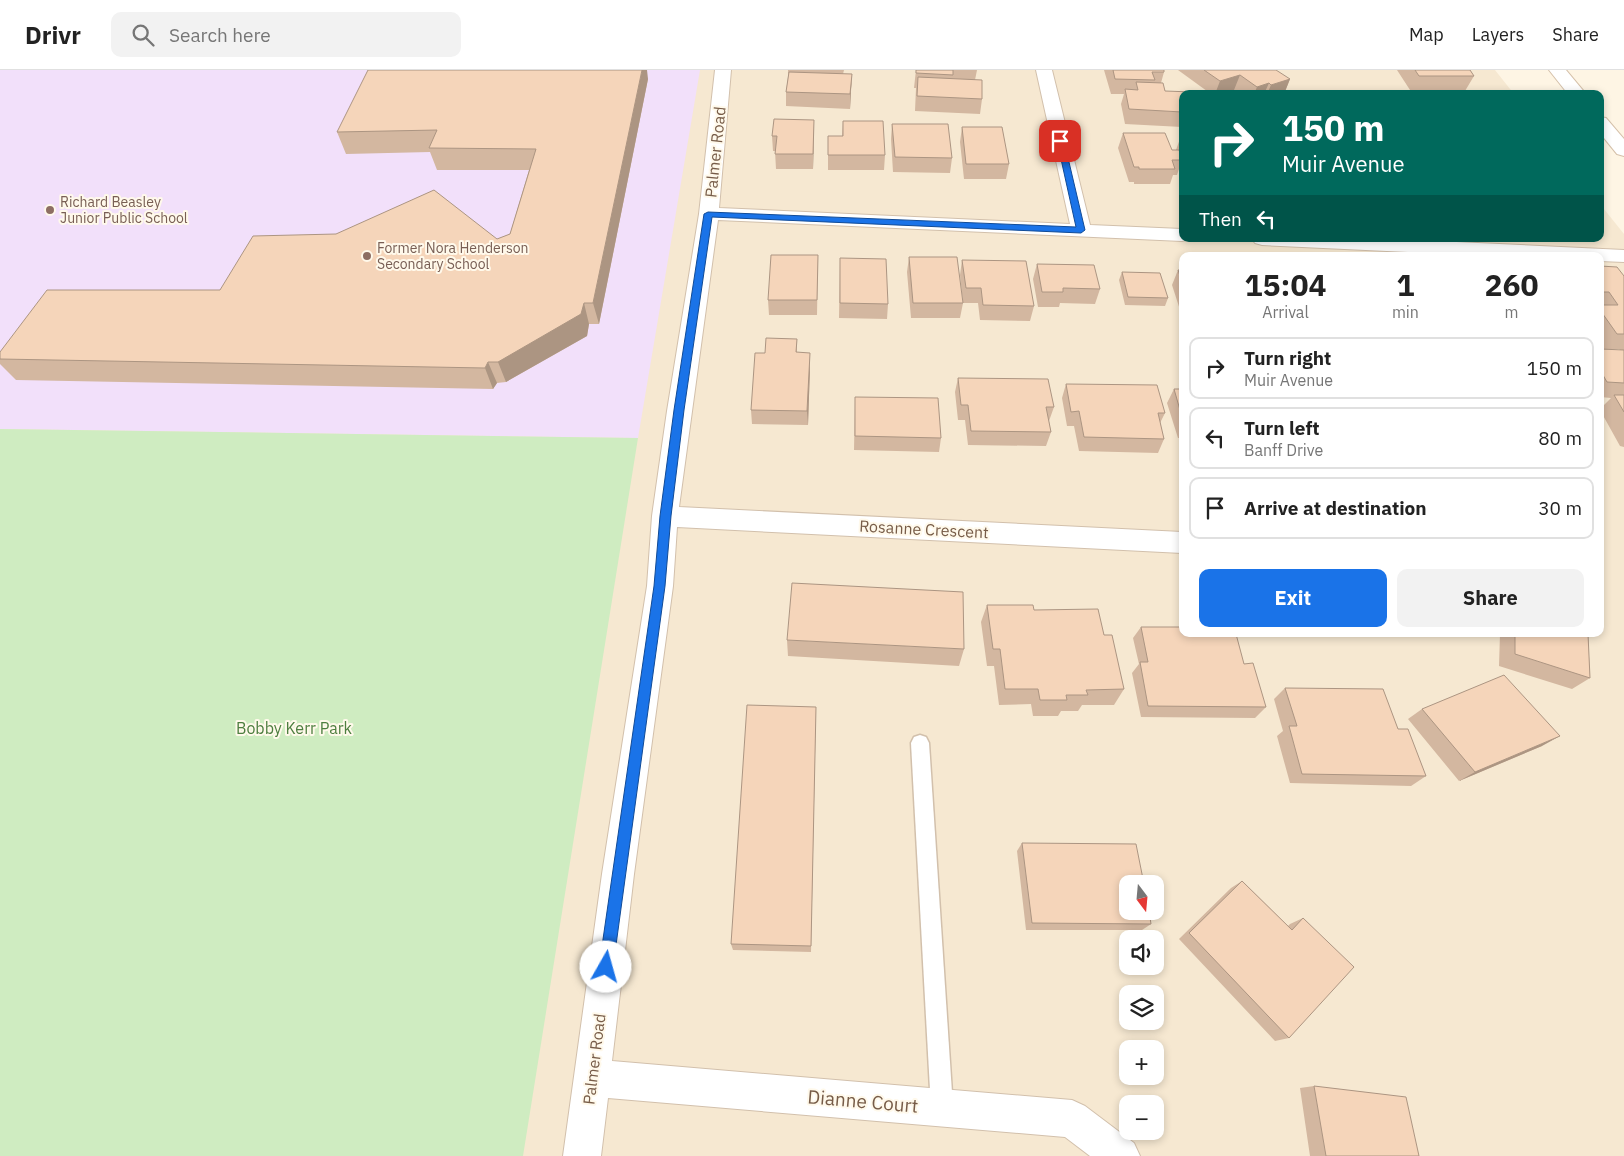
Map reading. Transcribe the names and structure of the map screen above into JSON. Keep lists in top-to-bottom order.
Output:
{
  "streets": {
    "street": ["Palmer Road", "Rosanne Crescent", "Dianne Court"]
  },
  "crossings": [
    ["Palmer Road", "Rosanne Crescent"],
    ["Palmer Road", "Dianne Court"]
  ],
  "parks": ["Bobby Kerr Park"],
  "places": ["Richard Beasley Junior Public School", "Former Nora Henderson Secondary School"],
  "north": "bottom",
  "page": {
    "header": "Drivr",
    "search": "Search here",
    "nav": ["Map", "Layers", "Share"],
    "turn": ["150 m", "Muir Avenue"],
    "then": "Then",
    "eta": [
      "15:04",
      "Arrival",
      "1",
      "min",
      "260",
      "m"
    ],
    "list": [
      {
        "name": "Turn right",
        "note": "Muir Avenue",
        "value": "150 m"
      },
      {
        "name": "Turn left",
        "note": "Banff Drive",
        "value": "80 m"
      },
      {
        "name": "Arrive at destination",
        "value": "30 m"
      }
    ],
    "buttons": ["Exit", "Share"],
    "map_buttons": ["+", "−"]
  }
}
